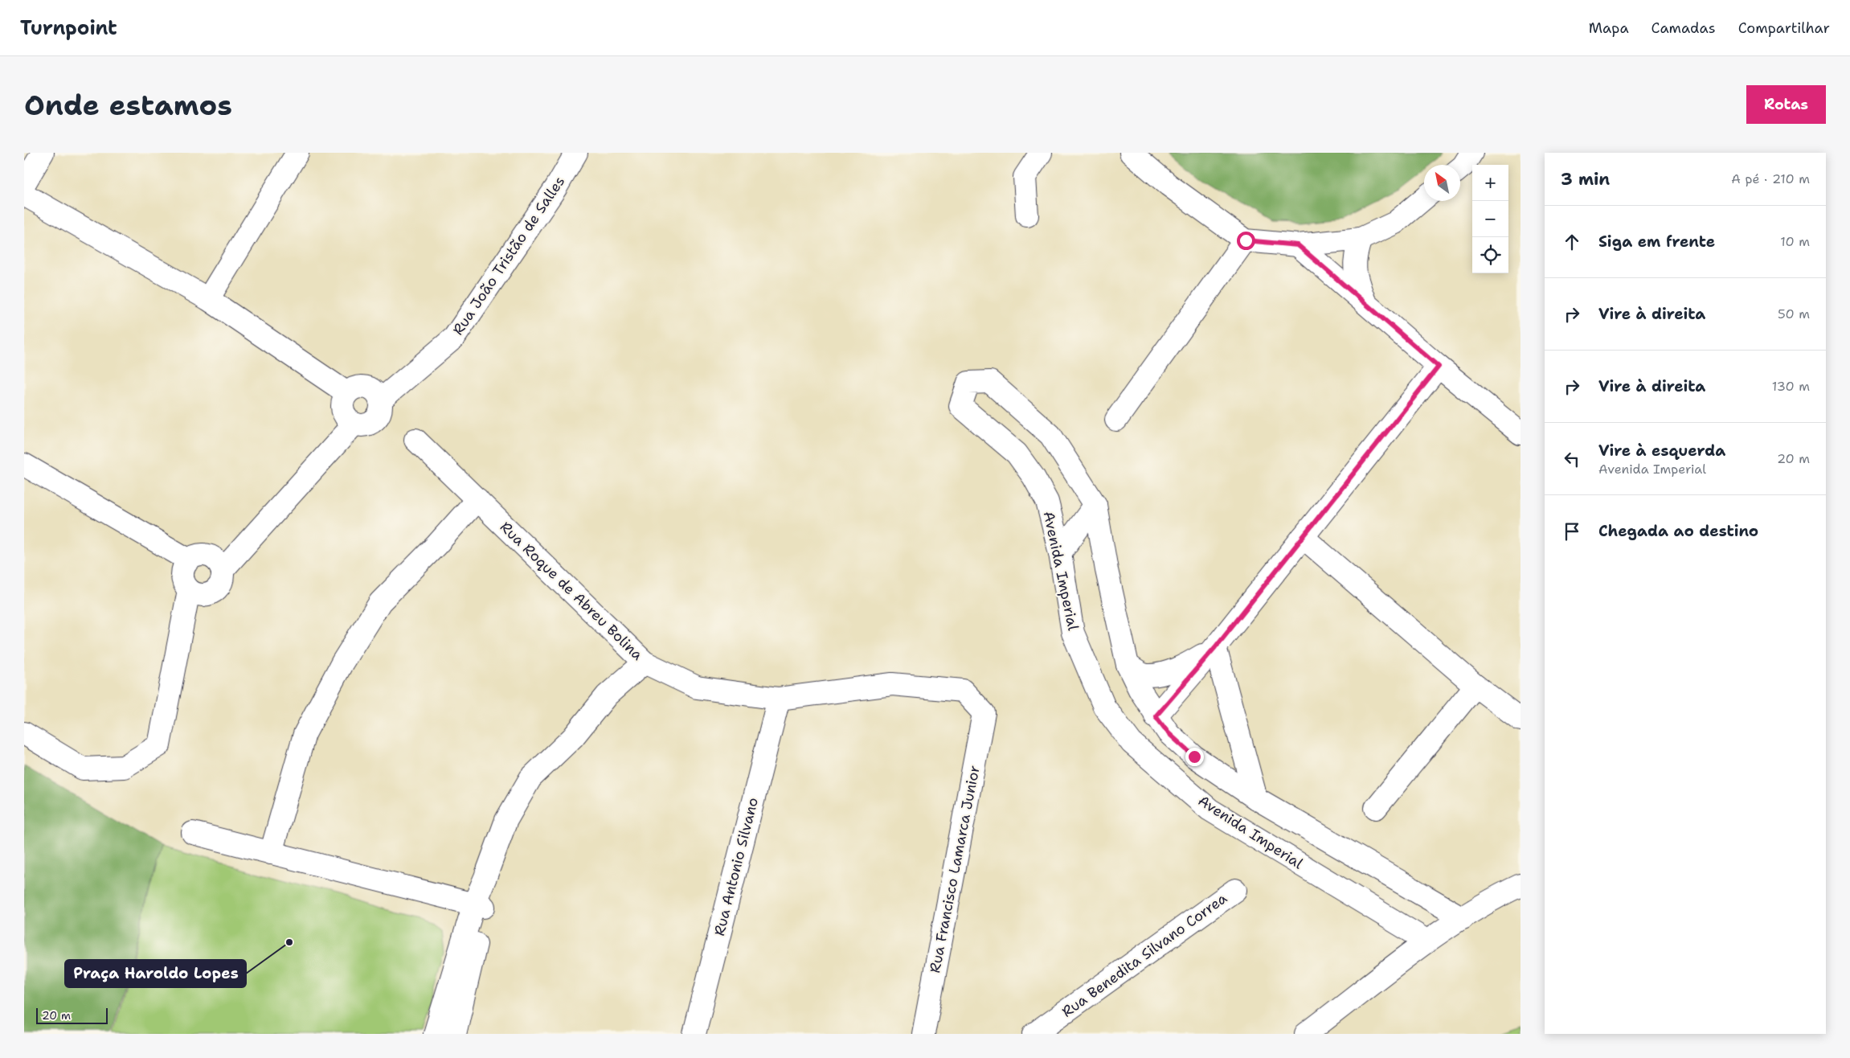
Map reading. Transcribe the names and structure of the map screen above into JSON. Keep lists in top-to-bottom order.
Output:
{
  "streets": {
    "street": [
      "Rua João Tristão de Salles",
      "Avenida Imperial",
      "Rua Roque de Abreu Bolina",
      "Rua Antonio Silvano",
      "Rua Francisco Lamarca Junior",
      "Rua Benedita Silvano Correa"
    ]
  },
  "crossings": [
    ["Rua Roque de Abreu Bolina", "Rua Antonio Silvano"],
    ["Rua Roque de Abreu Bolina", "Rua Francisco Lamarca Junior"]
  ],
  "places": ["Praça Haroldo Lopes"],
  "scale_bar": "20 m",
  "north": "top left",
  "page": {
    "header": "Turnpoint",
    "nav": ["Mapa", "Camadas", "Compartilhar"],
    "buttons": "Rotas",
    "title": "Onde estamos",
    "heading": ["3 min", "A pé · 210 m"],
    "map_buttons": ["+", "−"],
    "list": [
      ["Siga em frente", "10 m"],
      ["Vire à direita", "50 m"],
      ["Vire à direita", "130 m"],
      ["Vire à esquerda", "Avenida Imperial", "20 m"],
      "Chegada ao destino"
    ],
    "scale": "20 m"
  }
}
